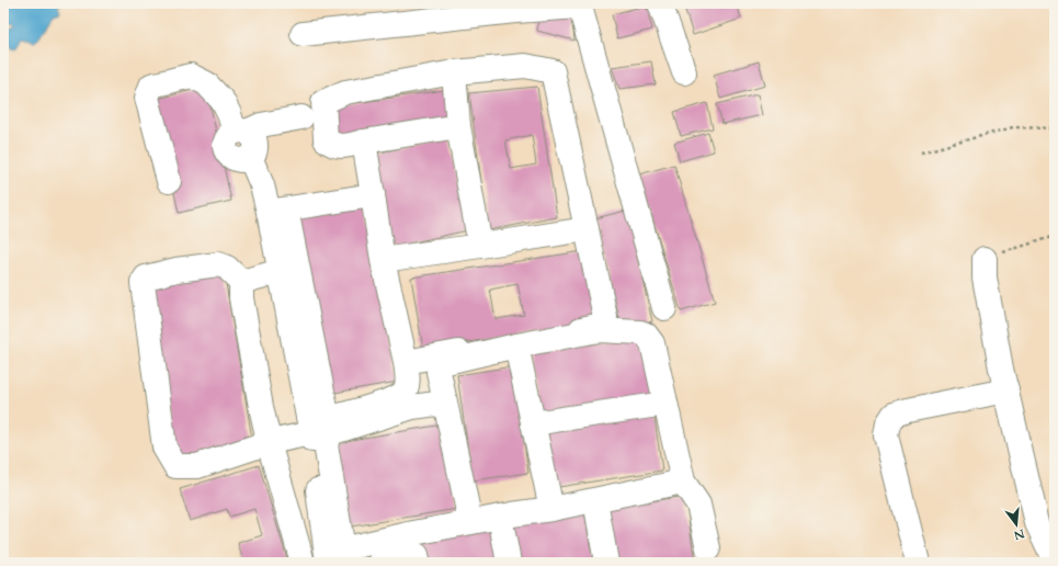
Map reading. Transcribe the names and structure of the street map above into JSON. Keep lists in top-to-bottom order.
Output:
{
  "north": "bottom"
}
